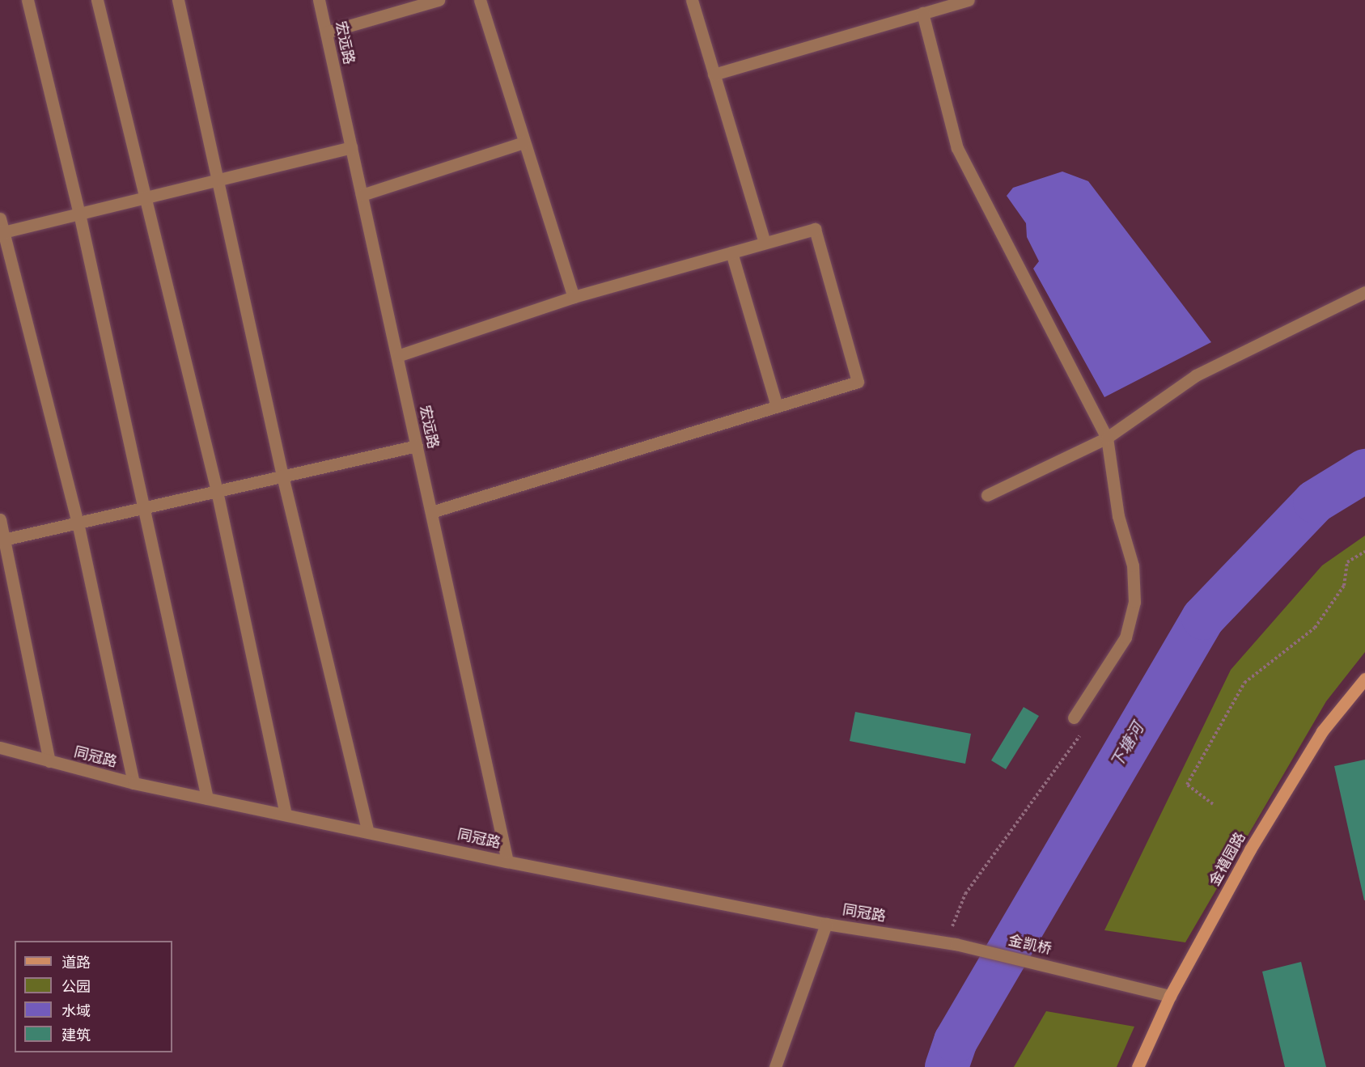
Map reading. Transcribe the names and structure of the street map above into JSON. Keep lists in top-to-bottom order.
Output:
{
  "streets": {
    "street": [
      "宏远路",
      "同冠路",
      "金禧园路",
      "金凯桥"
    ]
  },
  "crossings": [
    ["宏远路", "同冠路"],
    ["同冠路", "金凯桥"],
    ["金禧园路", "金凯桥"]
  ],
  "water": ["下塘河"],
  "legend": [
    "道路",
    "公园",
    "水域",
    "建筑"
  ]
}
